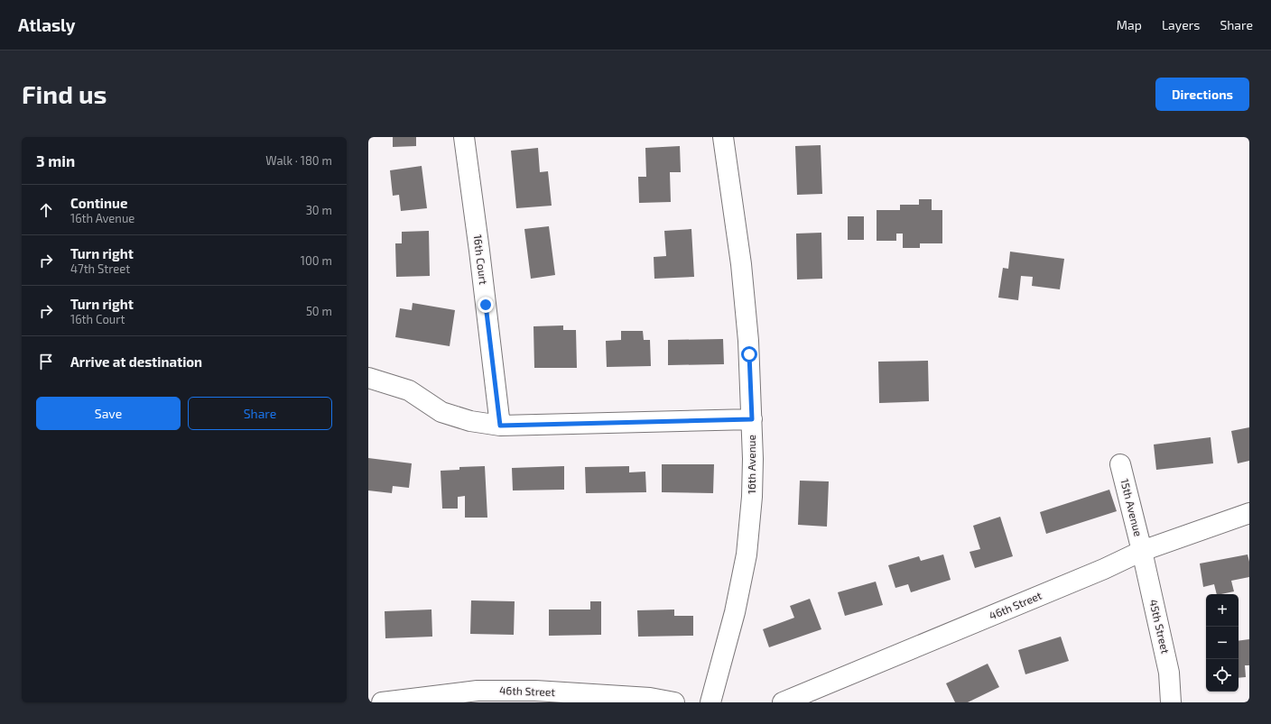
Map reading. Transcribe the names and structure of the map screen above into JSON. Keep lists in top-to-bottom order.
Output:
{
  "streets": {
    "street": [
      "16th Court",
      "16th Avenue",
      "15th Avenue",
      "46th Street",
      "45th Street"
    ]
  },
  "crossings": [
    ["15th Avenue", "46th Street"],
    ["15th Avenue", "45th Street"],
    ["46th Street", "45th Street"]
  ],
  "page": {
    "header": "Atlasly",
    "nav": ["Map", "Layers", "Share"],
    "buttons": [
      "Directions",
      ["Save", "Share"]
    ],
    "title": "Find us",
    "heading": ["3 min", "Walk · 180 m"],
    "list": [
      ["Continue", "16th Avenue", "30 m"],
      ["Turn right", "47th Street", "100 m"],
      ["Turn right", "16th Court", "50 m"],
      "Arrive at destination"
    ],
    "map_buttons": ["+", "−"]
  }
}
